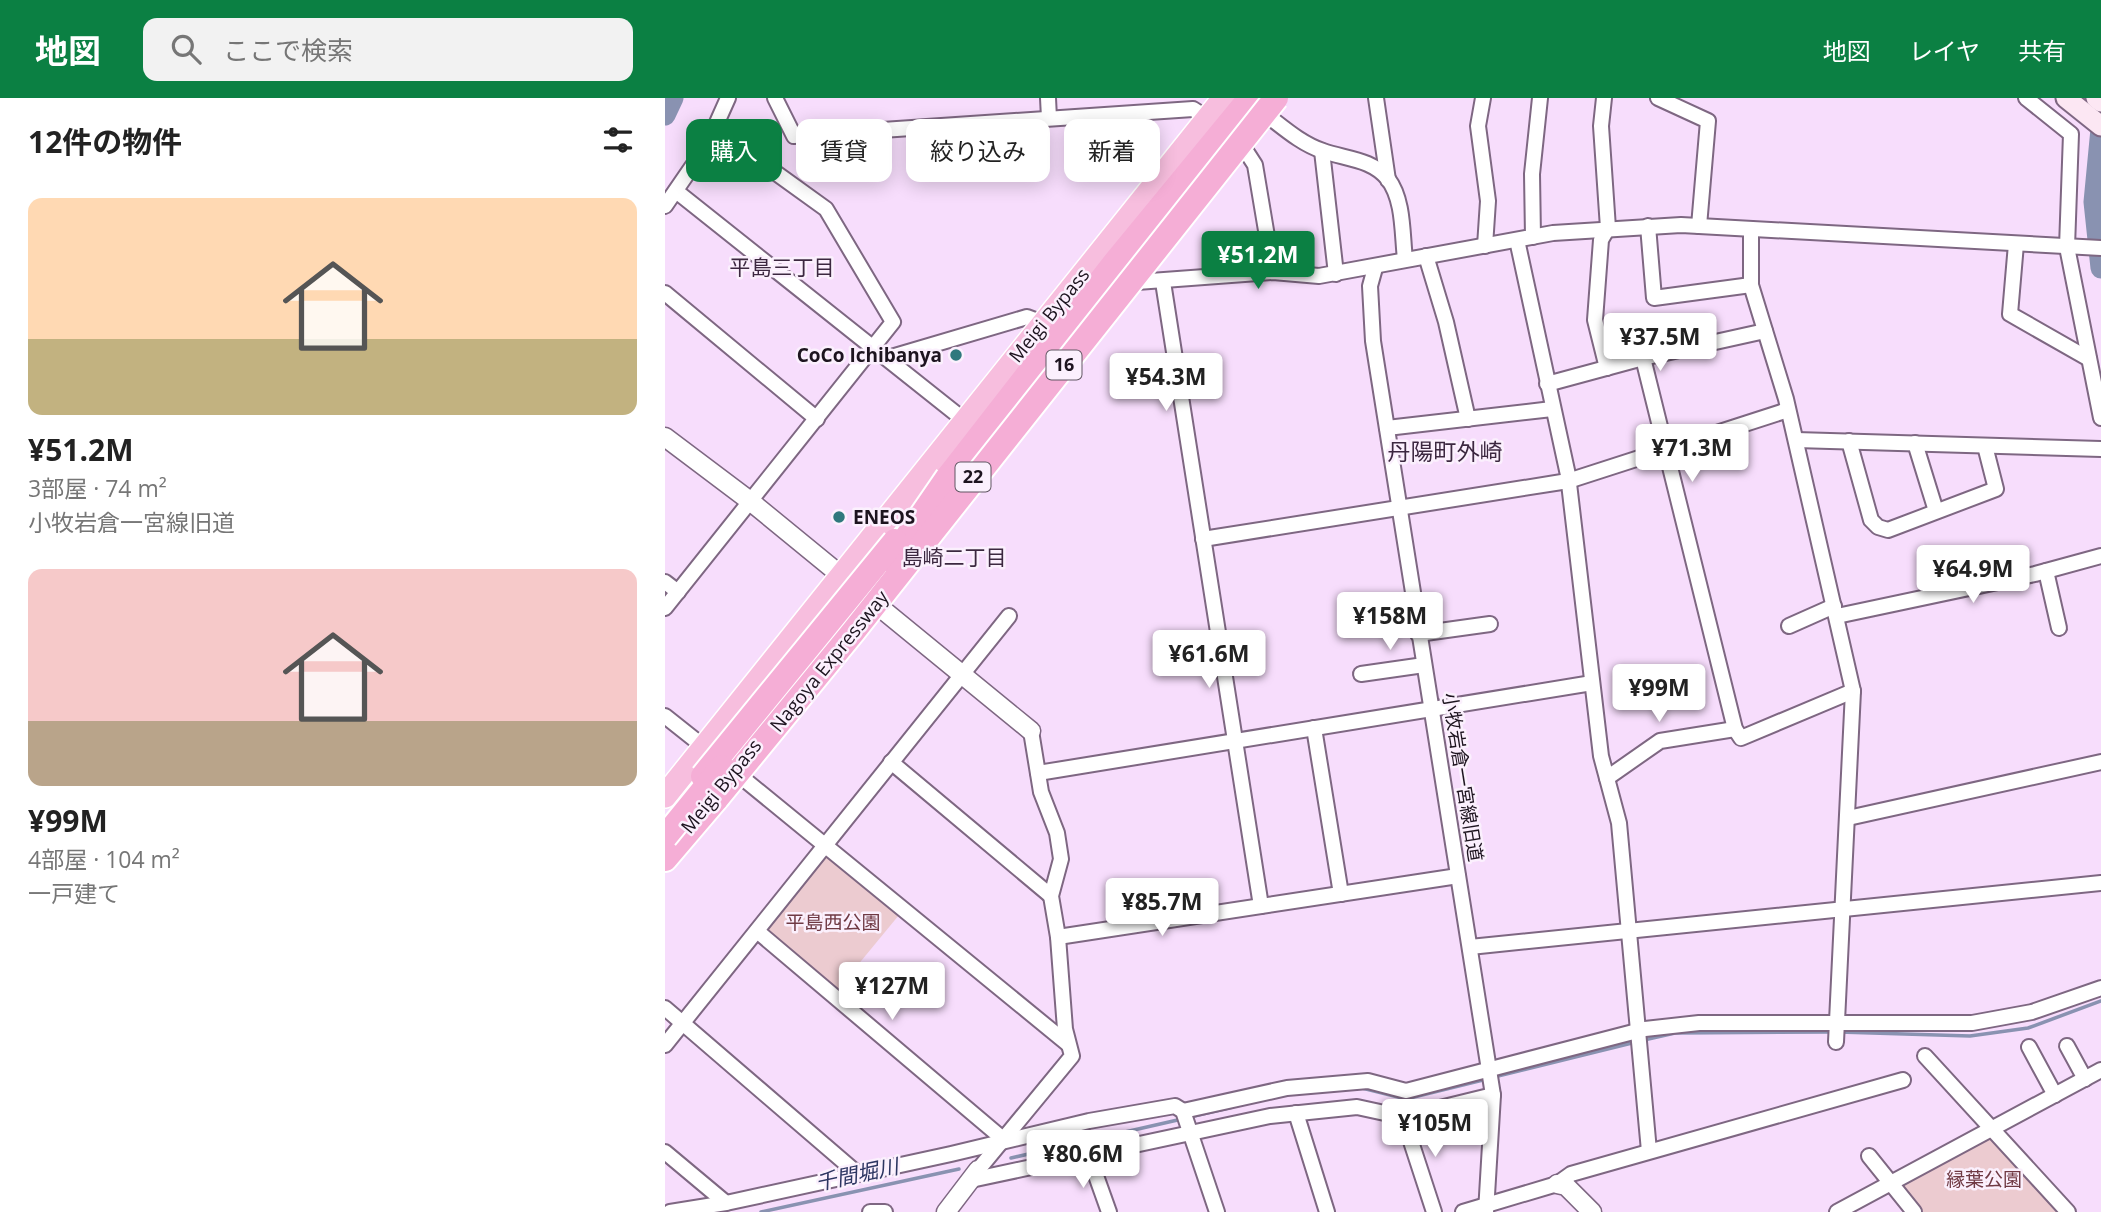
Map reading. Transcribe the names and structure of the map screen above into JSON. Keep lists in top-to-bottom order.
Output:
{
  "streets": {
    "highway": [
      "Meigi Bypass",
      "16",
      "22",
      "Nagoya Expressway"
    ],
    "street": ["小牧岩倉一宮線旧道"]
  },
  "crossings": [
    ["Meigi Bypass", "Nagoya Expressway"]
  ],
  "districts": ["平島三丁目", "丹陽町外崎", "島崎二丁目"],
  "water": ["千間堀川"],
  "parks": ["平島西公園", "縁葉公園"],
  "places": ["CoCo Ichibanya", "ENEOS"],
  "page": {
    "header": "地図",
    "search": "ここで検索",
    "nav": ["地図", "レイヤ", "共有"],
    "heading": "12件の物件",
    "chip": [
      "購入",
      "賃貸",
      "絞り込み",
      "新着"
    ],
    "list": [
      {
        "name": "¥51.2M",
        "note": "3部屋 · 74 m² · 小牧岩倉一宮線旧道"
      },
      {
        "name": "¥99M",
        "note": "4部屋 · 104 m² · 一戸建て"
      }
    ],
    "price": [
      "¥51.2M",
      "¥37.5M",
      "¥54.3M",
      "¥71.3M",
      "¥64.9M",
      "¥158M",
      "¥61.6M",
      "¥99M",
      "¥85.7M",
      "¥127M",
      "¥105M",
      "¥80.6M"
    ]
  }
}
